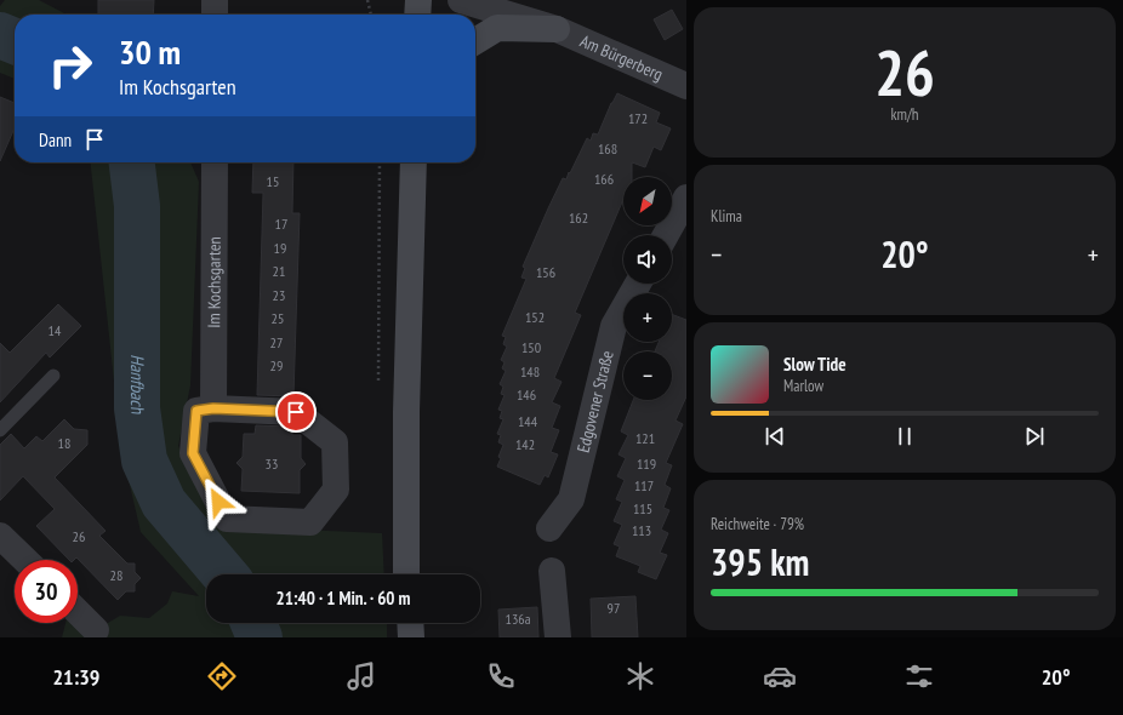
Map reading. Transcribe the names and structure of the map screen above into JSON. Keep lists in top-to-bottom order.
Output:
{
  "streets": {
    "main road": ["Am Bürgerberg"],
    "street": ["Im Kochsgarten", "Edgovener Straße"]
  },
  "water": ["Hanfbach"],
  "house_numbers": [
    "172",
    "168",
    "166",
    "15",
    "162",
    "17",
    "19",
    "21",
    "156",
    "23",
    "152",
    "25",
    "14",
    "27",
    "150",
    "29",
    "148",
    "146",
    "144",
    "121",
    "18",
    "142",
    "33",
    "119",
    "117",
    "115",
    "113",
    "26",
    "28",
    "97",
    "136a"
  ],
  "north": "bottom left",
  "page": {
    "tile": [
      ["26", "km/h"],
      "Klima",
      ["Reichweite · 79%", "395 km"]
    ],
    "turn": ["30 m", "Im Kochsgarten"],
    "then": "Dann",
    "map_buttons": ["+", "−"],
    "heat": ["−", "20°", "+"],
    "song": ["Slow Tide", "Marlow"],
    "limit": "30",
    "trip": "21:40 · 1 Min. · 60 m",
    "tabs": ["21:39", "20°"]
  }
}
